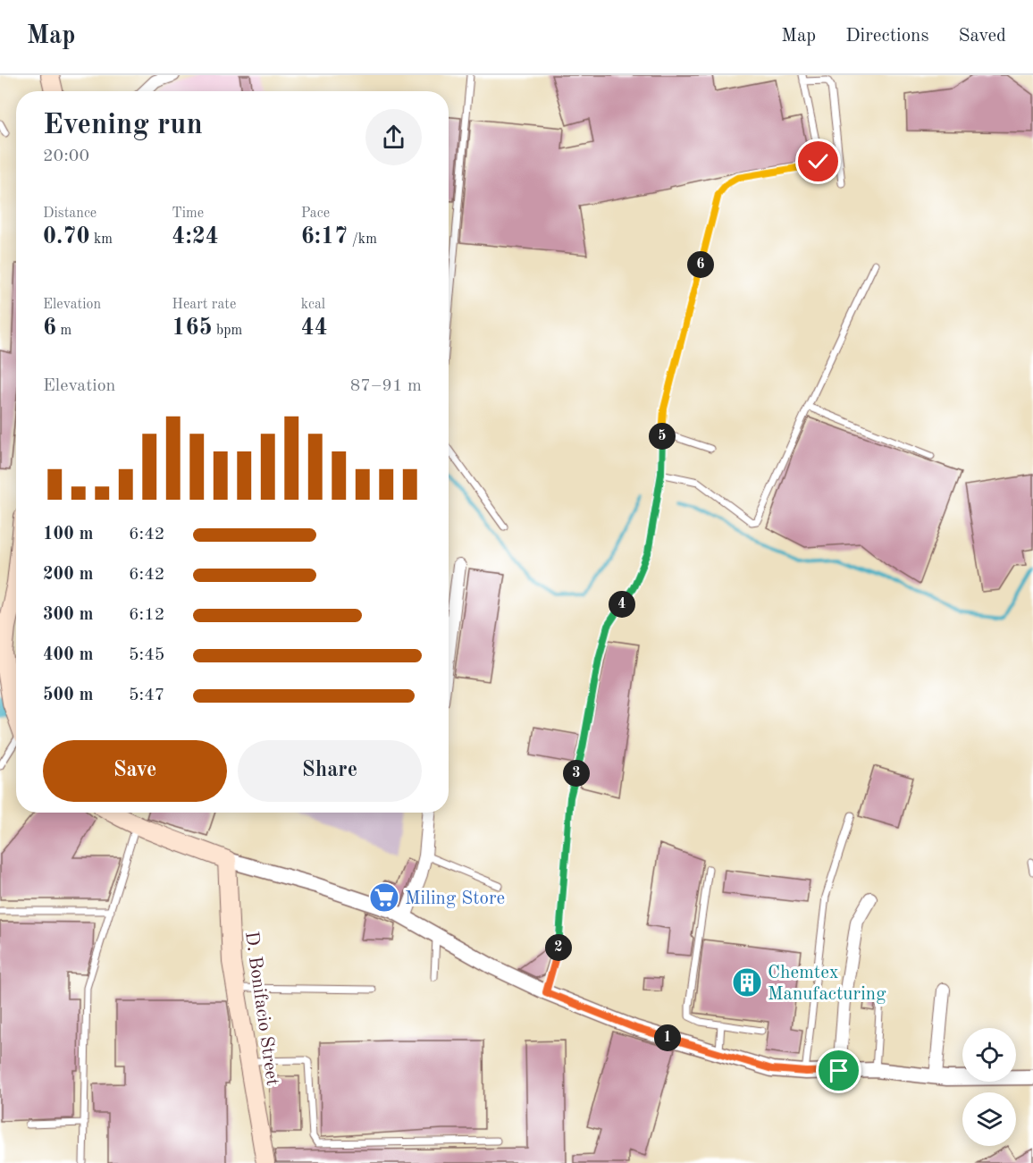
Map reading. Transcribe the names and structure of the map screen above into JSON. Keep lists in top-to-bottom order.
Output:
{
  "streets": {
    "main road": ["D. Bonifacio Street"]
  },
  "places": {
    "supermarket": ["Miling Store"],
    "building": ["Chemtex Manufacturing"]
  },
  "page": {
    "header": "Map",
    "nav": ["Map", "Directions", "Saved"],
    "heading": ["Evening run", "20:00"],
    "stats": [
      ["Distance", "0.70 km"],
      ["Time", "4:24"],
      ["Pace", "6:17 /km"],
      ["Elevation", "6 m"],
      ["Heart rate", "165 bpm"],
      ["kcal", "44"]
    ],
    "pins": [
      "6",
      "5",
      "4",
      "3",
      "2",
      "1"
    ],
    "chart": ["Elevation", "87–91 m"],
    "list": [
      {
        "name": "100 m",
        "note": "6:42"
      },
      {
        "name": "200 m",
        "note": "6:42"
      },
      {
        "name": "300 m",
        "note": "6:12"
      },
      {
        "name": "400 m",
        "note": "5:45"
      },
      {
        "name": "500 m",
        "note": "5:47"
      }
    ],
    "buttons": ["Save", "Share"]
  }
}
